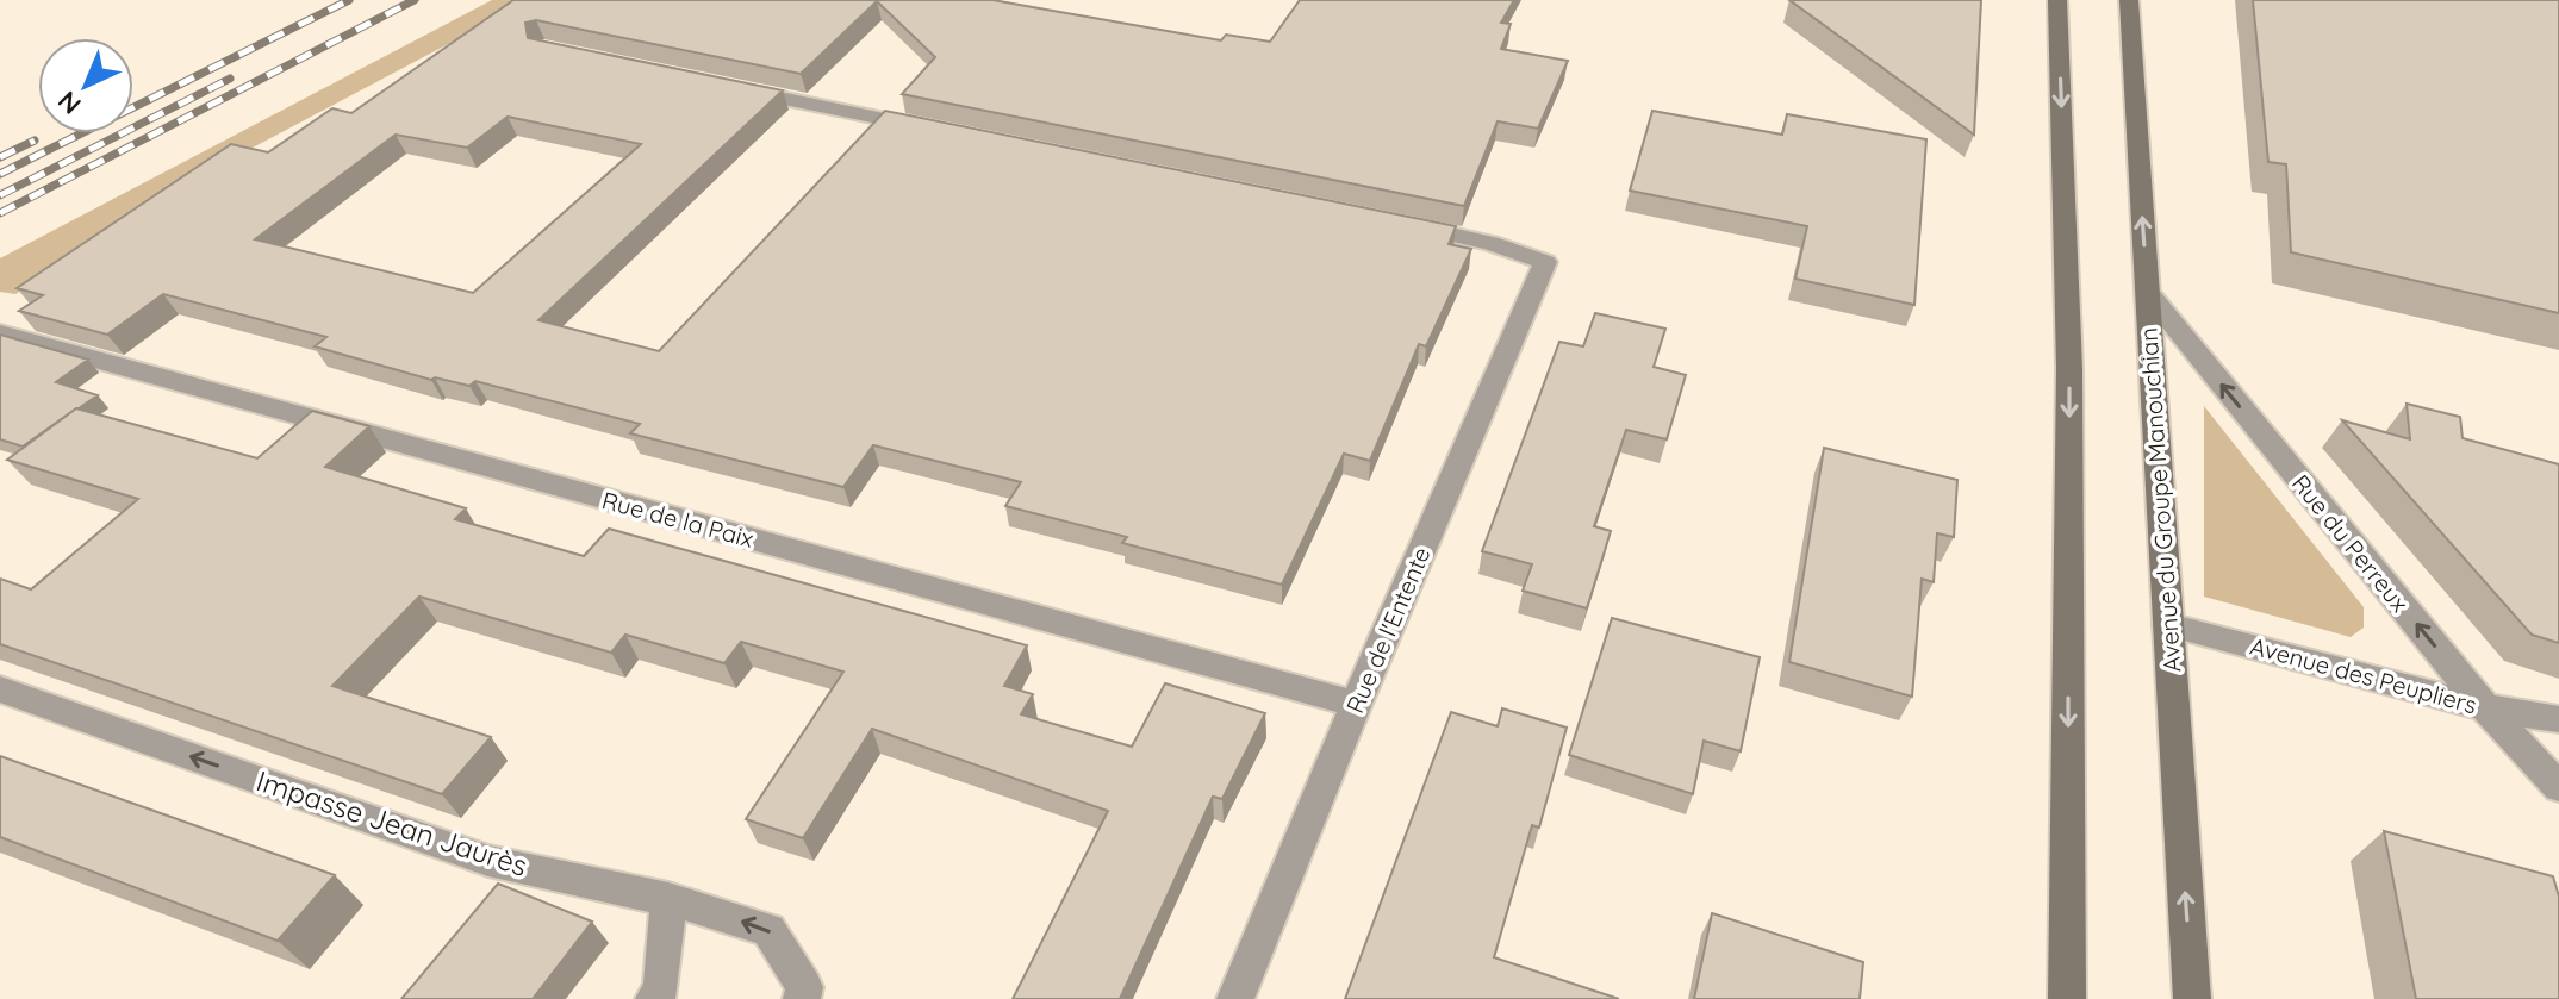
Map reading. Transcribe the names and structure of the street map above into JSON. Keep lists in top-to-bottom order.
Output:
{
  "streets": {
    "street": [
      "Avenue du Groupe Manouchian",
      "Rue de la Paix",
      "Rue du Perreux",
      "Rue de l'Entente",
      "Avenue des Peupliers",
      "Impasse Jean Jaurès"
    ]
  },
  "crossings": [
    ["Avenue du Groupe Manouchian", "Rue du Perreux"],
    ["Avenue du Groupe Manouchian", "Avenue des Peupliers"],
    ["Rue de la Paix", "Rue de l'Entente"],
    ["Rue du Perreux", "Avenue des Peupliers"]
  ],
  "one_way": ["Rue du Perreux", "Impasse Jean Jaurès"],
  "north": "bottom left"
}
